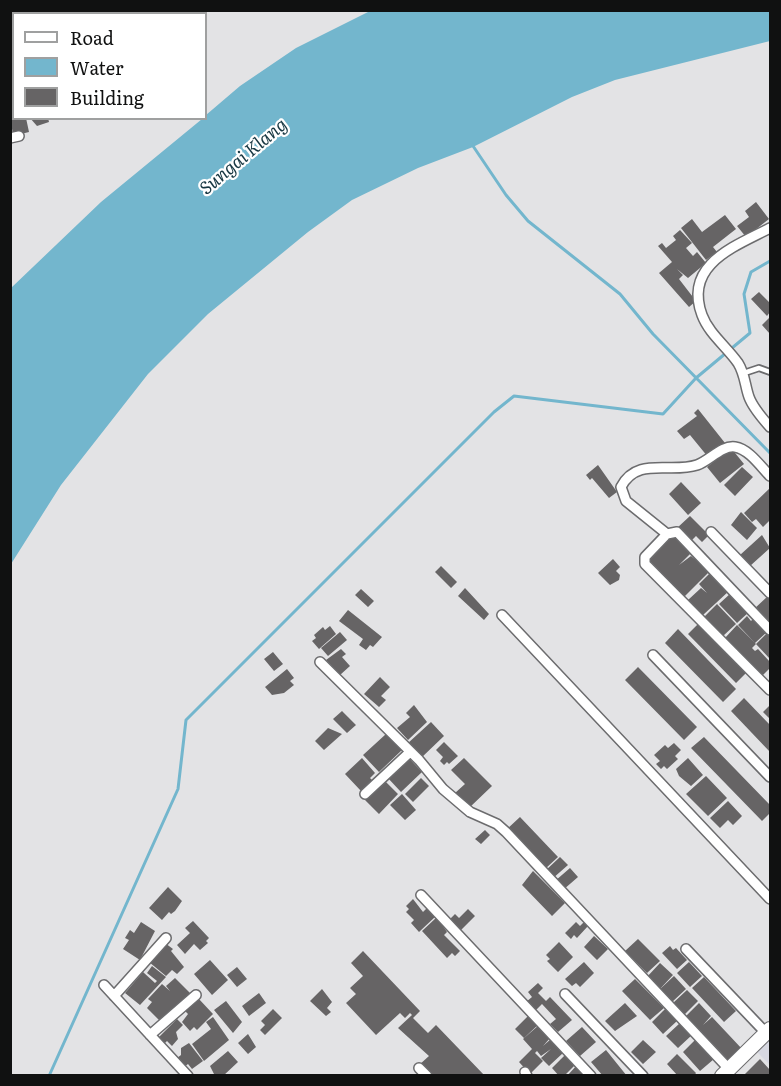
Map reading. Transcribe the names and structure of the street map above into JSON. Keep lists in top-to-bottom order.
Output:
{
  "water": ["Sungai Klang"],
  "legend": ["Road", "Water", "Building"]
}
